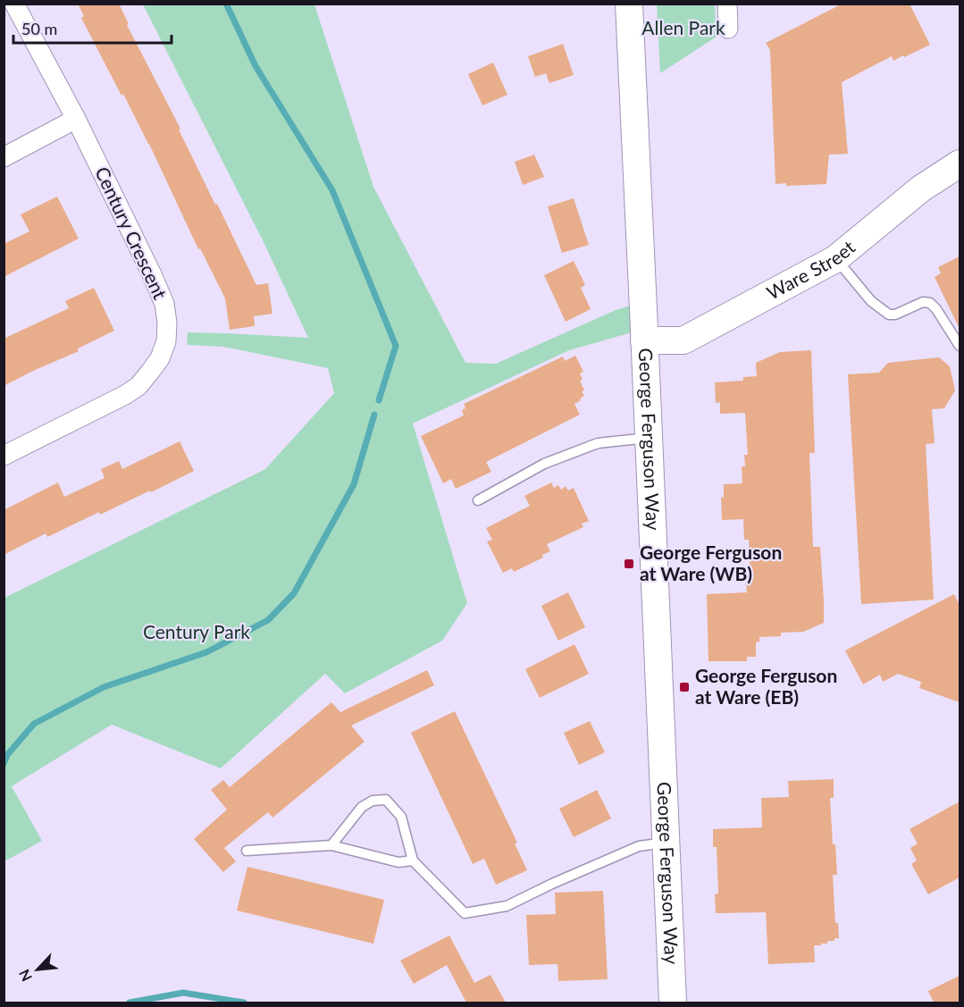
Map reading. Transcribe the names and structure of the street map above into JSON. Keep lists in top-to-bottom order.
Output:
{
  "streets": {
    "main road": ["Ware Street", "George Ferguson Way"],
    "street": ["Century Crescent"]
  },
  "crossings": [
    ["Ware Street", "George Ferguson Way"]
  ],
  "parks": ["Allen Park", "Century Park"],
  "places": {
    "transit": ["George Ferguson at Ware (WB)", "George Ferguson at Ware (EB)"]
  },
  "scale_bar": "50 m",
  "north": "bottom left"
}
